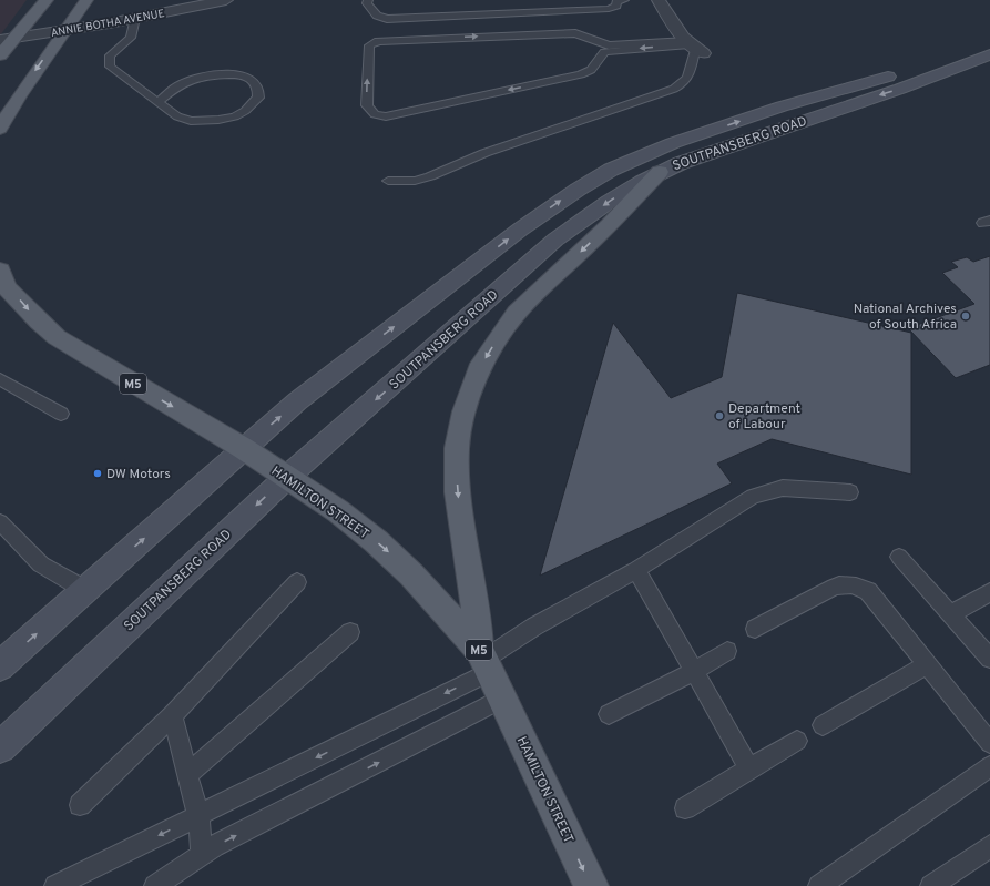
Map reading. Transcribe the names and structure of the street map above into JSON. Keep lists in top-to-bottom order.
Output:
{
  "streets": {
    "main road": ["SOUTPANSBERG ROAD", "M5", "HAMILTON STREET"],
    "street": ["ANNIE BOTHA AVENUE"]
  },
  "crossings": [
    ["SOUTPANSBERG ROAD", "HAMILTON STREET"]
  ],
  "one_way": ["HAMILTON STREET"],
  "places": ["National Archives of South Africa", "Department of Labour", "DW Motors"]
}
